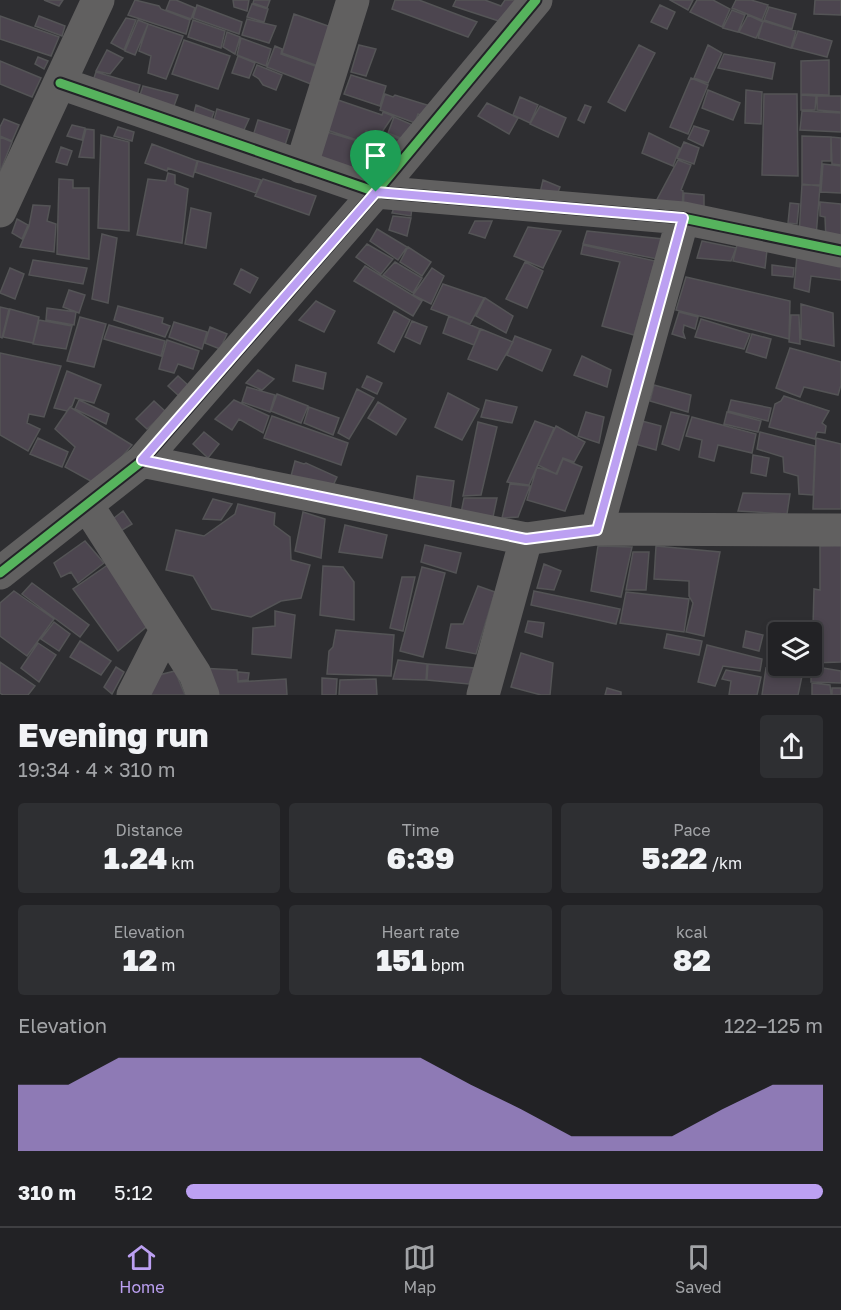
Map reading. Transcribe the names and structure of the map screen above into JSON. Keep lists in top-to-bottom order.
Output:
{
  "page": {
    "heading": ["Evening run", "19:34 · 4 × 310 m"],
    "stats": [
      ["Distance", "1.24 km"],
      ["Time", "6:39"],
      ["Pace", "5:22 /km"],
      ["Elevation", "12 m"],
      ["Heart rate", "151 bpm"],
      ["kcal", "82"]
    ],
    "chart": ["Elevation", "122–125 m"],
    "list": [
      {
        "name": "310 m",
        "note": "5:12"
      }
    ],
    "tabs": ["Home", "Map", "Saved"]
  }
}
